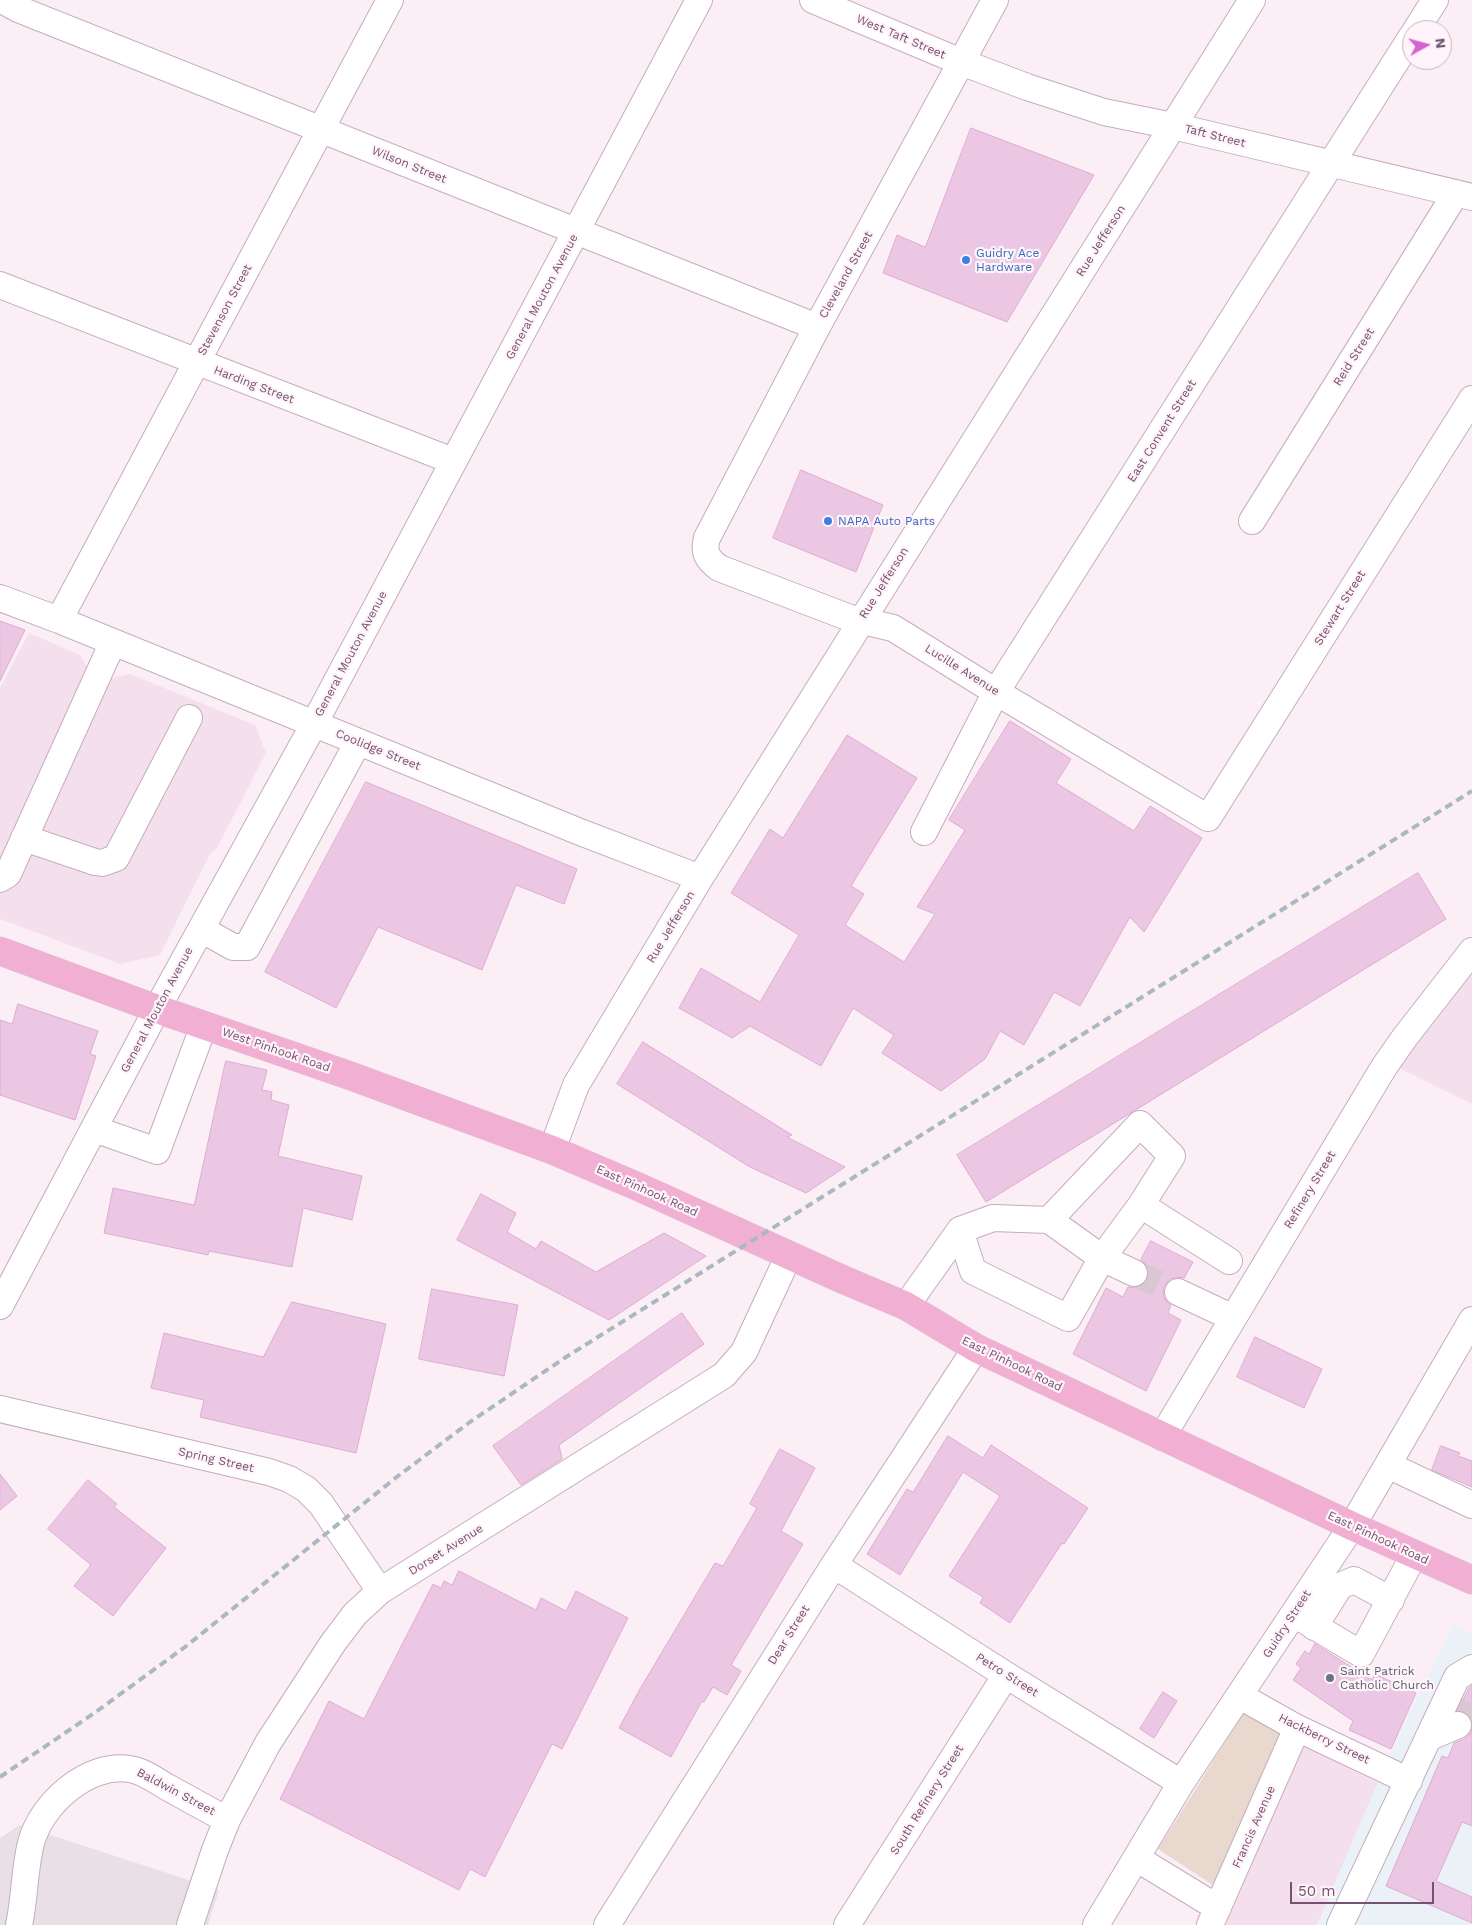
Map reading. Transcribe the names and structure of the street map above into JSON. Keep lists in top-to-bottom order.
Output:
{
  "streets": {
    "main road": ["West Pinhook Road", "East Pinhook Road"],
    "street": [
      "West Taft Street",
      "Taft Street",
      "Wilson Street",
      "Rue Jefferson",
      "Cleveland Street",
      "General Mouton Avenue",
      "Stevenson Street",
      "Reid Street",
      "Harding Street",
      "East Convent Street",
      "Stewart Street",
      "Lucille Avenue",
      "Coolidge Street",
      "Refinery Street",
      "Spring Street",
      "Dorset Avenue",
      "Guidry Street",
      "Dear Street",
      "Petro Street",
      "Hackberry Street",
      "Baldwin Street",
      "South Refinery Street",
      "Francis Avenue"
    ]
  },
  "crossings": [
    ["West Taft Street", "Taft Street"],
    ["West Taft Street", "Cleveland Street"],
    ["Taft Street", "Rue Jefferson"],
    ["Taft Street", "Cleveland Street"],
    ["Taft Street", "Reid Street"],
    ["Taft Street", "East Convent Street"],
    ["Wilson Street", "Cleveland Street"],
    ["Wilson Street", "General Mouton Avenue"],
    ["Wilson Street", "Stevenson Street"],
    ["Rue Jefferson", "Lucille Avenue"],
    ["Rue Jefferson", "Coolidge Street"],
    ["Rue Jefferson", "West Pinhook Road"],
    ["Rue Jefferson", "East Pinhook Road"],
    ["Cleveland Street", "Lucille Avenue"],
    ["General Mouton Avenue", "Harding Street"],
    ["General Mouton Avenue", "Coolidge Street"],
    ["General Mouton Avenue", "West Pinhook Road"],
    ["Stevenson Street", "Harding Street"],
    ["Stevenson Street", "Coolidge Street"],
    ["East Convent Street", "Lucille Avenue"],
    ["Stewart Street", "Lucille Avenue"],
    ["West Pinhook Road", "East Pinhook Road"],
    ["Refinery Street", "East Pinhook Road"],
    ["East Pinhook Road", "Dorset Avenue"],
    ["East Pinhook Road", "Guidry Street"],
    ["East Pinhook Road", "Dear Street"],
    ["Spring Street", "Dorset Avenue"],
    ["Dorset Avenue", "Baldwin Street"],
    ["Guidry Street", "Petro Street"],
    ["Guidry Street", "Hackberry Street"],
    ["Dear Street", "Petro Street"],
    ["Petro Street", "South Refinery Street"],
    ["Hackberry Street", "Francis Avenue"]
  ],
  "places": ["Guidry Ace Hardware", "NAPA Auto Parts", "Saint Patrick Catholic Church"],
  "scale_bar": "50 m",
  "north": "right"
}
